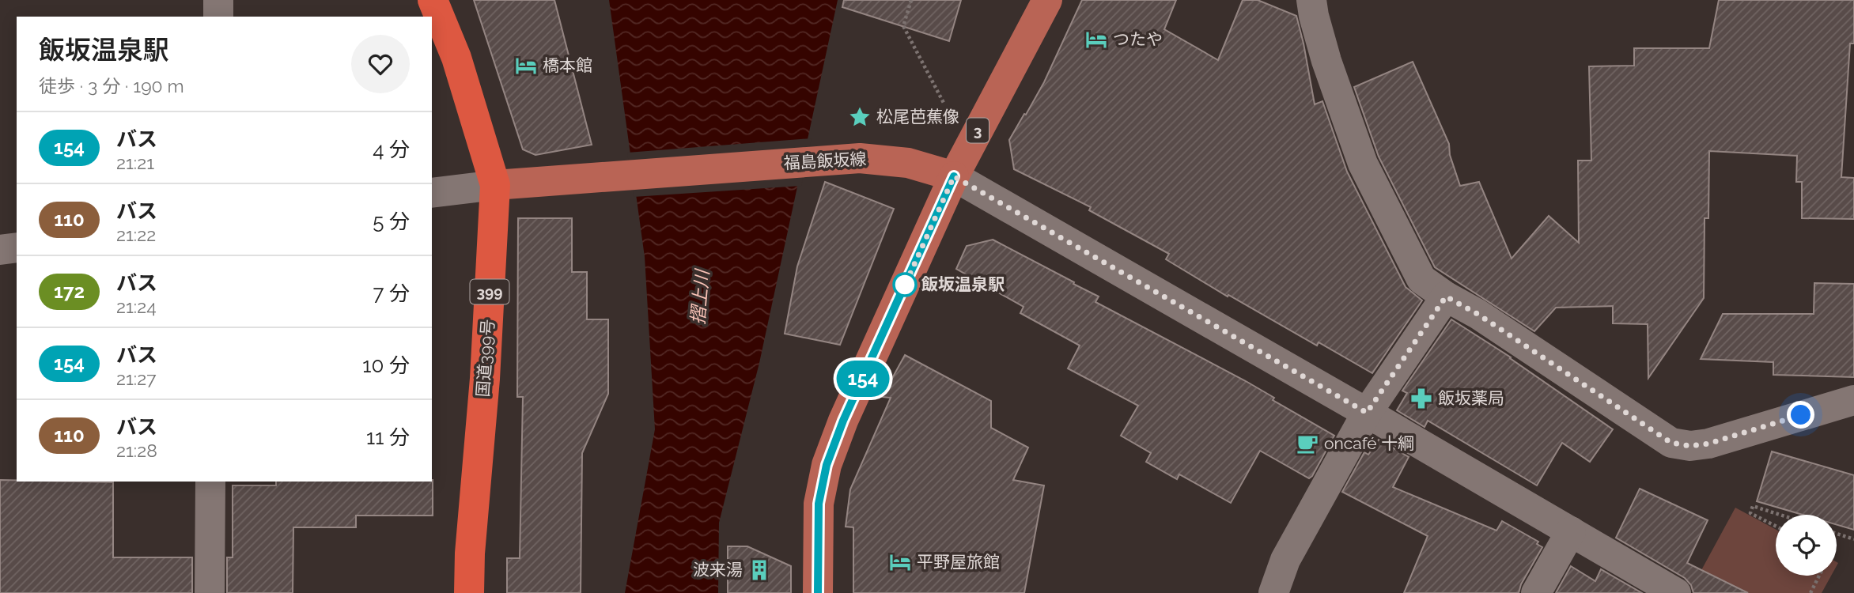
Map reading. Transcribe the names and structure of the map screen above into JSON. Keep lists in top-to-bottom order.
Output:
{
  "streets": {
    "highway": ["399", "国道399号"],
    "main road": ["3", "福島飯坂線"]
  },
  "crossings": [
    ["3", "福島飯坂線"],
    ["福島飯坂線", "国道399号"]
  ],
  "water": ["摺上川"],
  "places": {
    "hotel": ["つたや", "橋本館", "平野屋旅館"],
    "place": ["松尾芭蕉像"],
    "other": ["飯坂温泉駅"],
    "pharmacy": ["飯坂薬局"],
    "cafe": ["oncafé 十綱"],
    "building": ["波来湯"]
  },
  "lines": ["bus line 154"],
  "page": {
    "on_map": "154",
    "heading": ["飯坂温泉駅", "徒歩 · 3 分 · 190 m"],
    "list": [
      {
        "mark": "154",
        "name": "バス",
        "note": "21:21",
        "value": "4 分"
      },
      {
        "mark": "110",
        "name": "バス",
        "note": "21:22",
        "value": "5 分"
      },
      {
        "mark": "172",
        "name": "バス",
        "note": "21:24",
        "value": "7 分"
      },
      {
        "mark": "154",
        "name": "バス",
        "note": "21:27",
        "value": "10 分"
      },
      {
        "mark": "110",
        "name": "バス",
        "note": "21:28",
        "value": "11 分"
      }
    ]
  }
}
